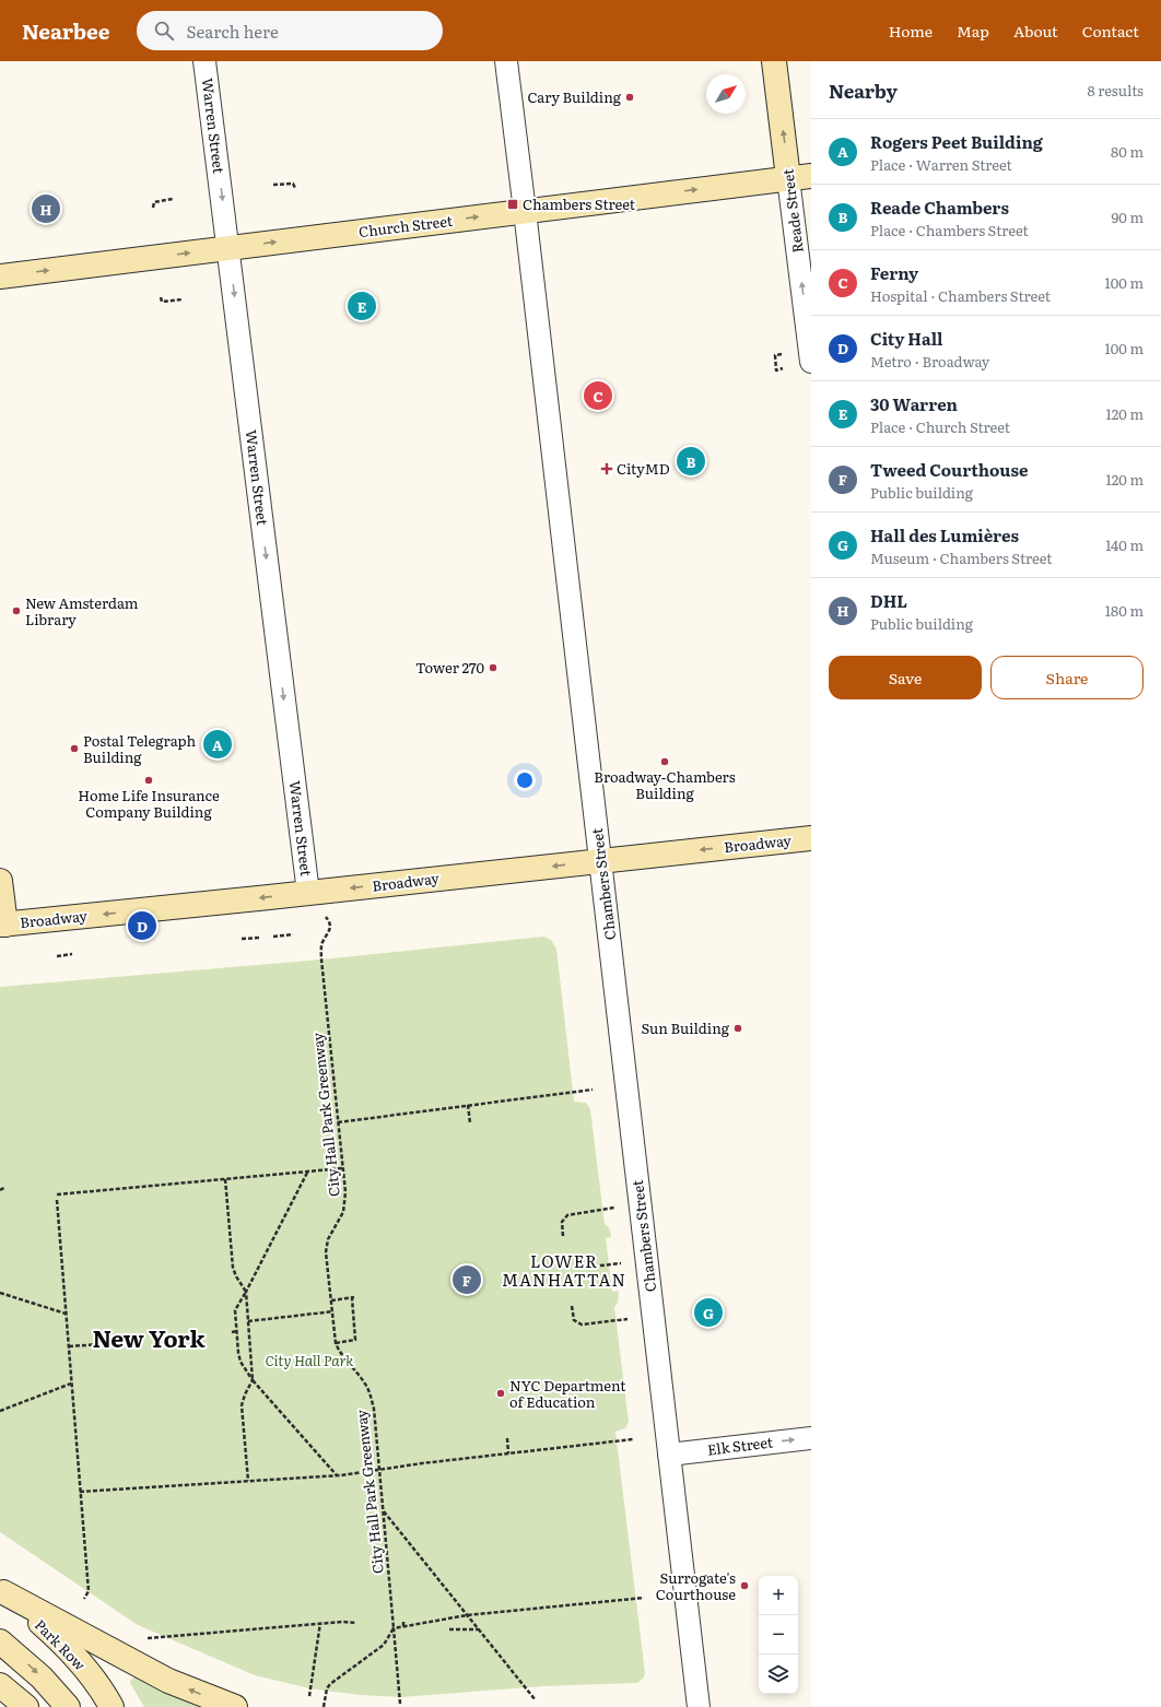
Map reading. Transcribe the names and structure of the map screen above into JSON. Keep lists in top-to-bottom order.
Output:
{
  "streets": {
    "main road": [
      "Reade Street",
      "Church Street",
      "Broadway",
      "Park Row"
    ],
    "street": ["Warren Street", "Chambers Street", "Elk Street"],
    "path": ["City Hall Park Greenway"]
  },
  "crossings": [
    ["Warren Street", "Church Street"],
    ["Warren Street", "Broadway"],
    ["Reade Street", "Church Street"],
    ["Church Street", "Chambers Street"],
    ["Broadway", "Chambers Street"],
    ["Chambers Street", "Elk Street"]
  ],
  "one_way": [
    "Warren Street",
    "Reade Street",
    "Church Street",
    "Broadway",
    "Elk Street"
  ],
  "districts": ["LOWER MANHATTAN", "New York"],
  "parks": ["City Hall Park"],
  "places": {
    "other": [
      "Cary Building",
      "New Amsterdam Library",
      "Tower 270",
      "Postal Telegraph Building",
      "Broadway-Chambers Building",
      "Home Life Insurance Company Building",
      "Sun Building",
      "NYC Department of Education",
      "Surrogate's Courthouse"
    ],
    "transit": ["Chambers Street"],
    "health": ["CityMD"]
  },
  "north": "top right",
  "page": {
    "header": "Nearbee",
    "search": "Search here",
    "nav": [
      "Home",
      "Map",
      "About",
      "Contact"
    ],
    "heading": ["Nearby", "8 results"],
    "list": [
      {
        "mark": "A",
        "name": "Rogers Peet Building",
        "note": "Place · Warren Street",
        "value": "80 m"
      },
      {
        "mark": "B",
        "name": "Reade Chambers",
        "note": "Place · Chambers Street",
        "value": "90 m"
      },
      {
        "mark": "C",
        "name": "Ferny",
        "note": "Hospital · Chambers Street",
        "value": "100 m"
      },
      {
        "mark": "D",
        "name": "City Hall",
        "note": "Metro · Broadway",
        "value": "100 m"
      },
      {
        "mark": "E",
        "name": "30 Warren",
        "note": "Place · Church Street",
        "value": "120 m"
      },
      {
        "mark": "F",
        "name": "Tweed Courthouse",
        "note": "Public building",
        "value": "120 m"
      },
      {
        "mark": "G",
        "name": "Hall des Lumières",
        "note": "Museum · Chambers Street",
        "value": "140 m"
      },
      {
        "mark": "H",
        "name": "DHL",
        "note": "Public building",
        "value": "180 m"
      }
    ],
    "pins": [
      "H",
      "E",
      "C",
      "B",
      "A",
      "D",
      "F",
      "G"
    ],
    "buttons": ["Save", "Share"],
    "map_buttons": ["+", "−"]
  }
}
